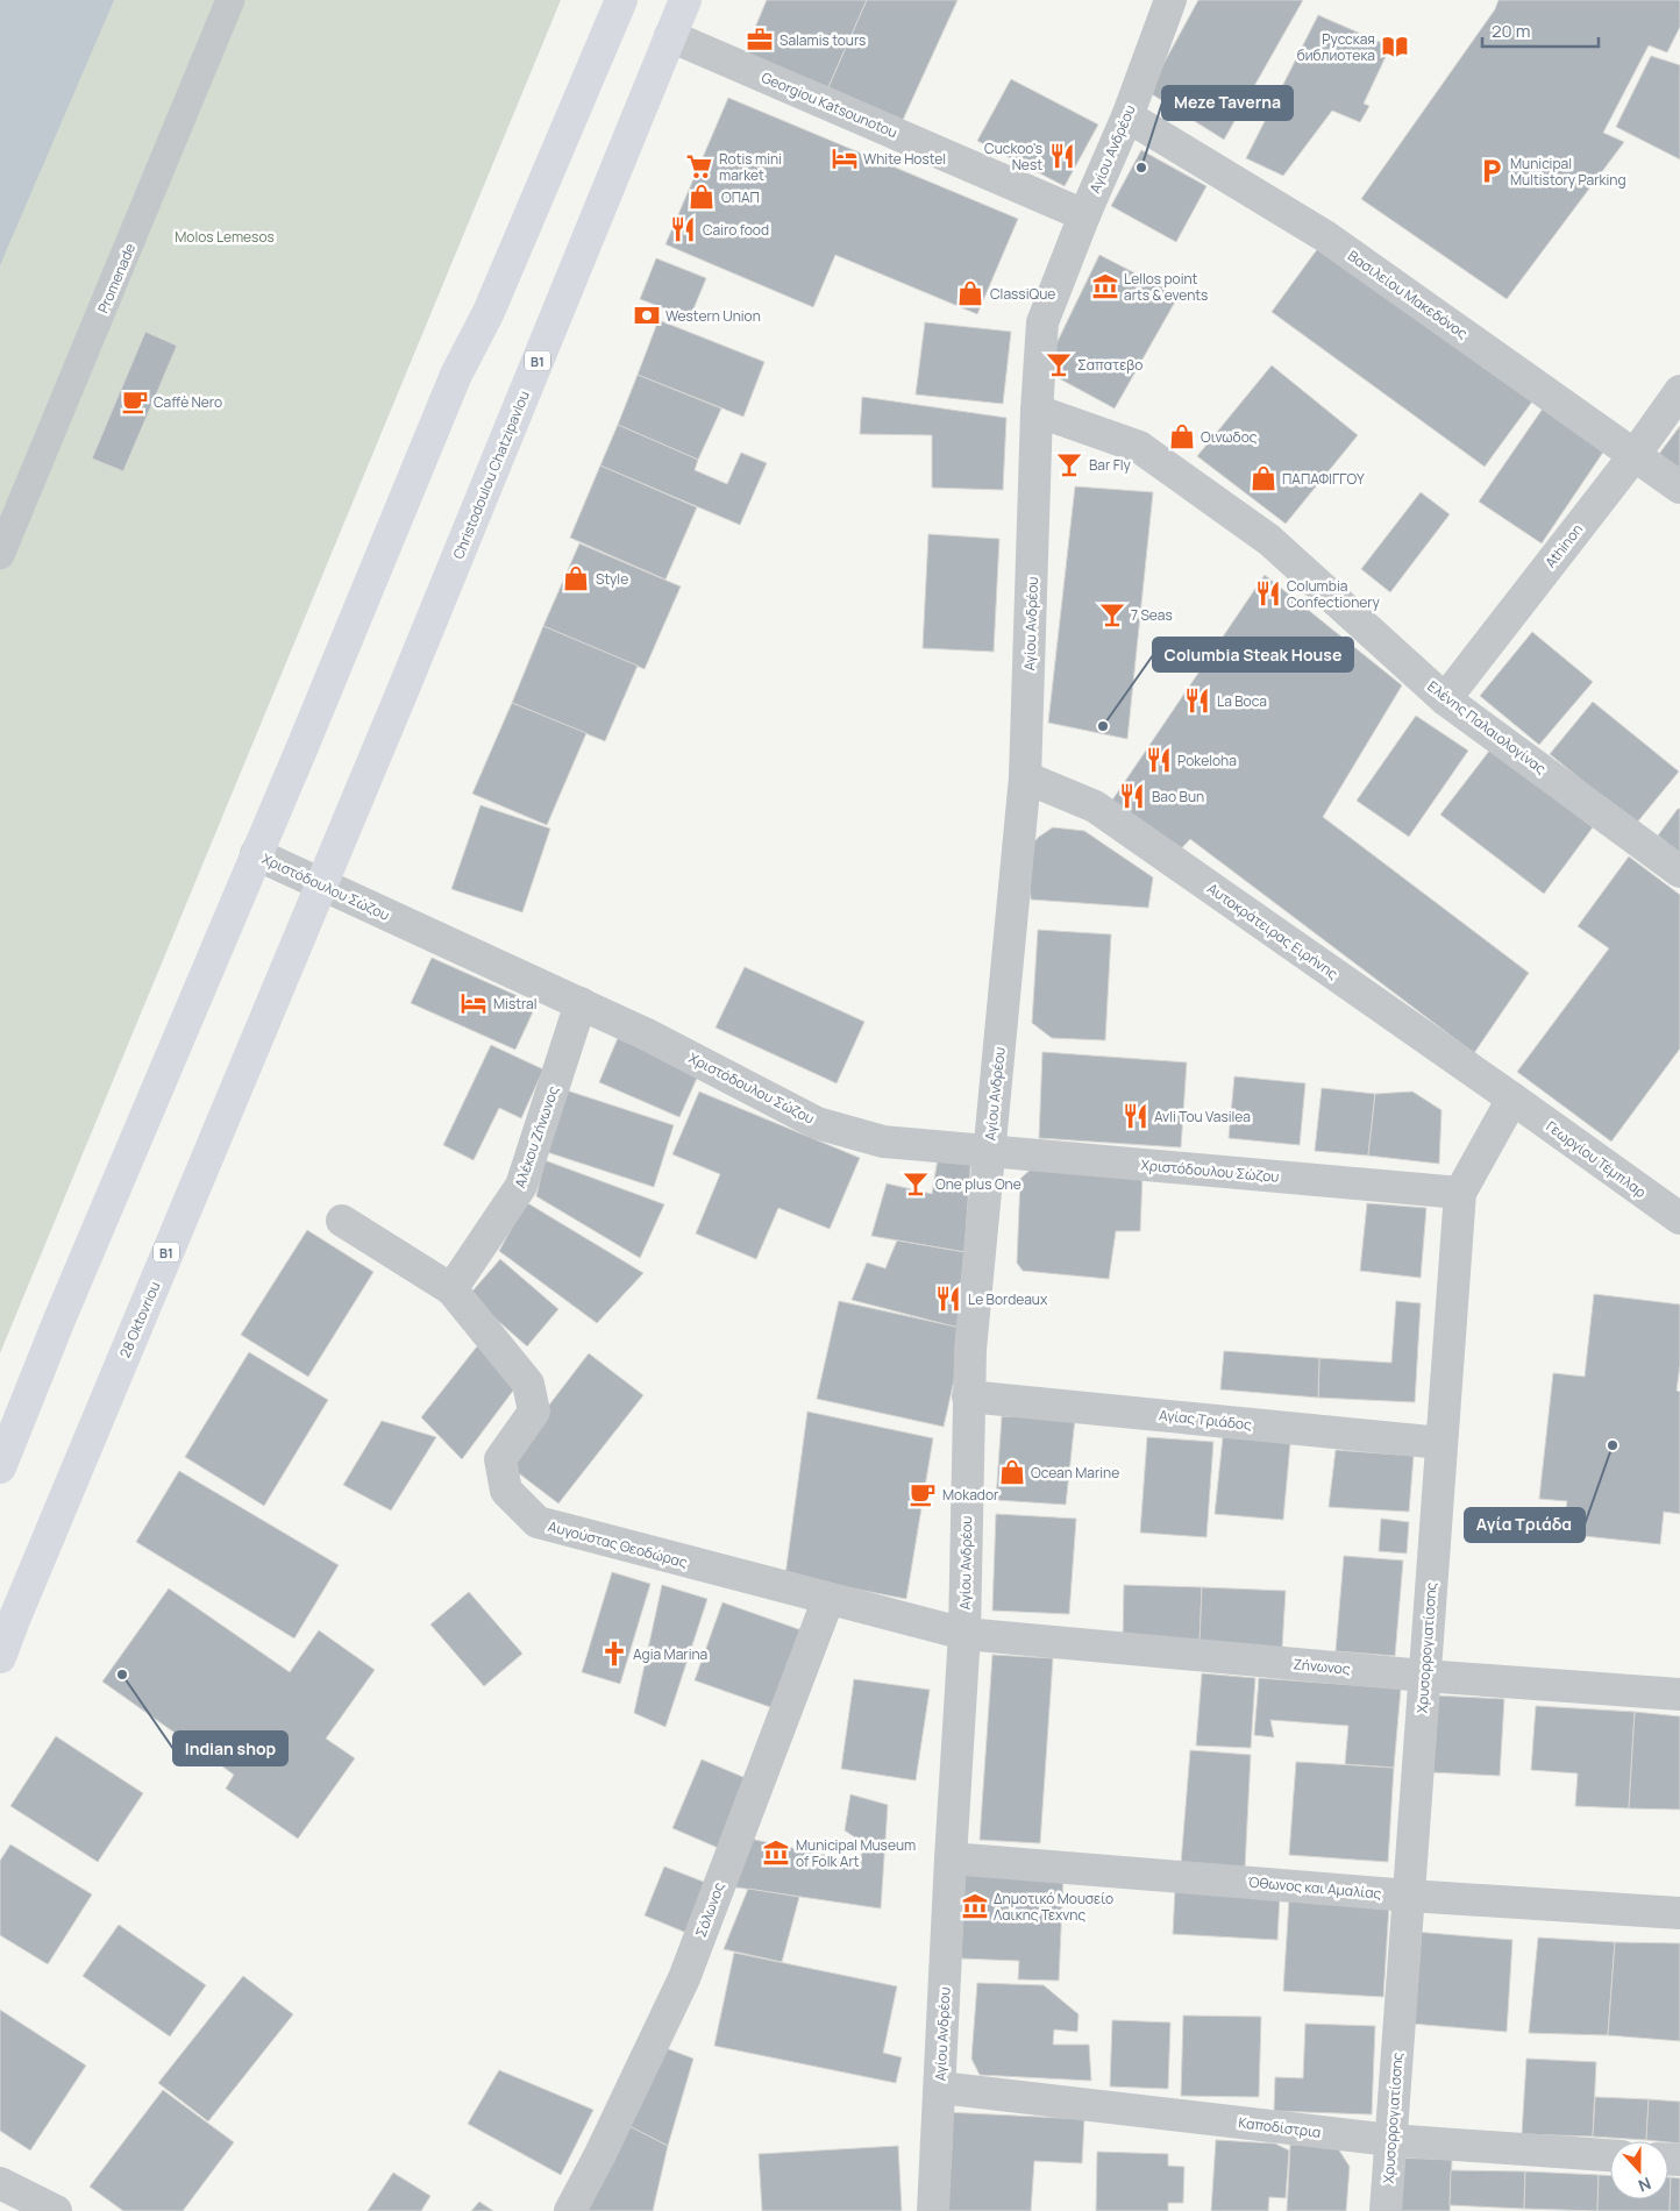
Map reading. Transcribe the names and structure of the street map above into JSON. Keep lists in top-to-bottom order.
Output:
{
  "streets": {
    "main road": ["B1", "Christodoulou Chatzipavlou", "28 Oktovriou"],
    "street": [
      "Georgiou Katsounotou",
      "Αγίου Ανδρέου",
      "Promenade",
      "Βασιλείου Μακεδόνος",
      "Athinon",
      "Ελένης Παλαιολογίνας",
      "Χριστόδουλου Σώζου",
      "Αυτοκράτειρας Ειρήνης",
      "Αλέκου Ζήνωνος",
      "Γεωργίου Τέμπλαρ",
      "Αγίας Τριάδος",
      "Αυγούστας Θεοδώρας",
      "Χρυσορρογιατίσσης",
      "Ζήνωνος",
      "Όθωνος και Αμαλίας",
      "Σόλωνος",
      "Καποδίστρια"
    ]
  },
  "crossings": [
    ["Georgiou Katsounotou", "Αγίου Ανδρέου"],
    ["Georgiou Katsounotou", "Christodoulou Chatzipavlou"],
    ["Αγίου Ανδρέου", "Βασιλείου Μακεδόνος"],
    ["Αγίου Ανδρέου", "Ελένης Παλαιολογίνας"],
    ["Αγίου Ανδρέου", "Χριστόδουλου Σώζου"],
    ["Αγίου Ανδρέου", "Αυτοκράτειρας Ειρήνης"],
    ["Αγίου Ανδρέου", "Αγίας Τριάδος"],
    ["Αγίου Ανδρέου", "Αυγούστας Θεοδώρας"],
    ["Αγίου Ανδρέου", "Ζήνωνος"],
    ["Αγίου Ανδρέου", "Όθωνος και Αμαλίας"],
    ["Αγίου Ανδρέου", "Καποδίστρια"],
    ["Βασιλείου Μακεδόνος", "Athinon"],
    ["Christodoulou Chatzipavlou", "Χριστόδουλου Σώζου"],
    ["Christodoulou Chatzipavlou", "28 Oktovriou"],
    ["Athinon", "Ελένης Παλαιολογίνας"],
    ["Χριστόδουλου Σώζου", "Αλέκου Ζήνωνος"],
    ["Χριστόδουλου Σώζου", "28 Oktovriou"],
    ["Χριστόδουλου Σώζου", "Χρυσορρογιατίσσης"],
    ["Αυτοκράτειρας Ειρήνης", "Γεωργίου Τέμπλαρ"],
    ["Αυτοκράτειρας Ειρήνης", "Χρυσορρογιατίσσης"],
    ["Αλέκου Ζήνωνος", "Αυγούστας Θεοδώρας"],
    ["Γεωργίου Τέμπλαρ", "Χρυσορρογιατίσσης"],
    ["Αγίας Τριάδος", "Χρυσορρογιατίσσης"],
    ["Αυγούστας Θεοδώρας", "Ζήνωνος"],
    ["Αυγούστας Θεοδώρας", "Σόλωνος"],
    ["Χρυσορρογιατίσσης", "Ζήνωνος"],
    ["Χρυσορρογιατίσσης", "Όθωνος και Αμαλίας"],
    ["Χρυσορρογιατίσσης", "Καποδίστρια"]
  ],
  "parks": ["Molos Lemesos"],
  "places": {
    "office": ["Salamis tours"],
    "library": ["Русская библиотека"],
    "restaurant": [
      "Cuckoo's Nest",
      "Cairo food",
      "Columbia Confectionery",
      "La Boca",
      "Pokeloha",
      "Bao Bun",
      "Avli Tou Vasilea",
      "Le Bordeaux"
    ],
    "hotel": ["White Hostel", "Mistral"],
    "supermarket": ["Rotis mini market"],
    "other": [
      "Meze Taverna",
      "Columbia Steak House",
      "Αγία Τριάδα",
      "Indian shop"
    ],
    "parking": ["Municipal Multistory Parking"],
    "shop": [
      "ΟΠΑΠ",
      "ClassiQue",
      "Οινωδος",
      "ΠΑΠΑΦΙΓΓΟΥ",
      "Style",
      "Ocean Marine"
    ],
    "museum": ["Lellos point arts & events", "Municipal Museum of Folk Art", "Δημοτικό Μουσείο Λαικης Τεχνης"],
    "bank": ["Western Union"],
    "bar": [
      "Σαπατεβο",
      "Bar Fly",
      "7 Seas",
      "One plus One"
    ],
    "cafe": ["Caffè Nero", "Mokador"],
    "church": ["Agia Marina"]
  },
  "scale_bar": "20 m",
  "north": "bottom"
}
